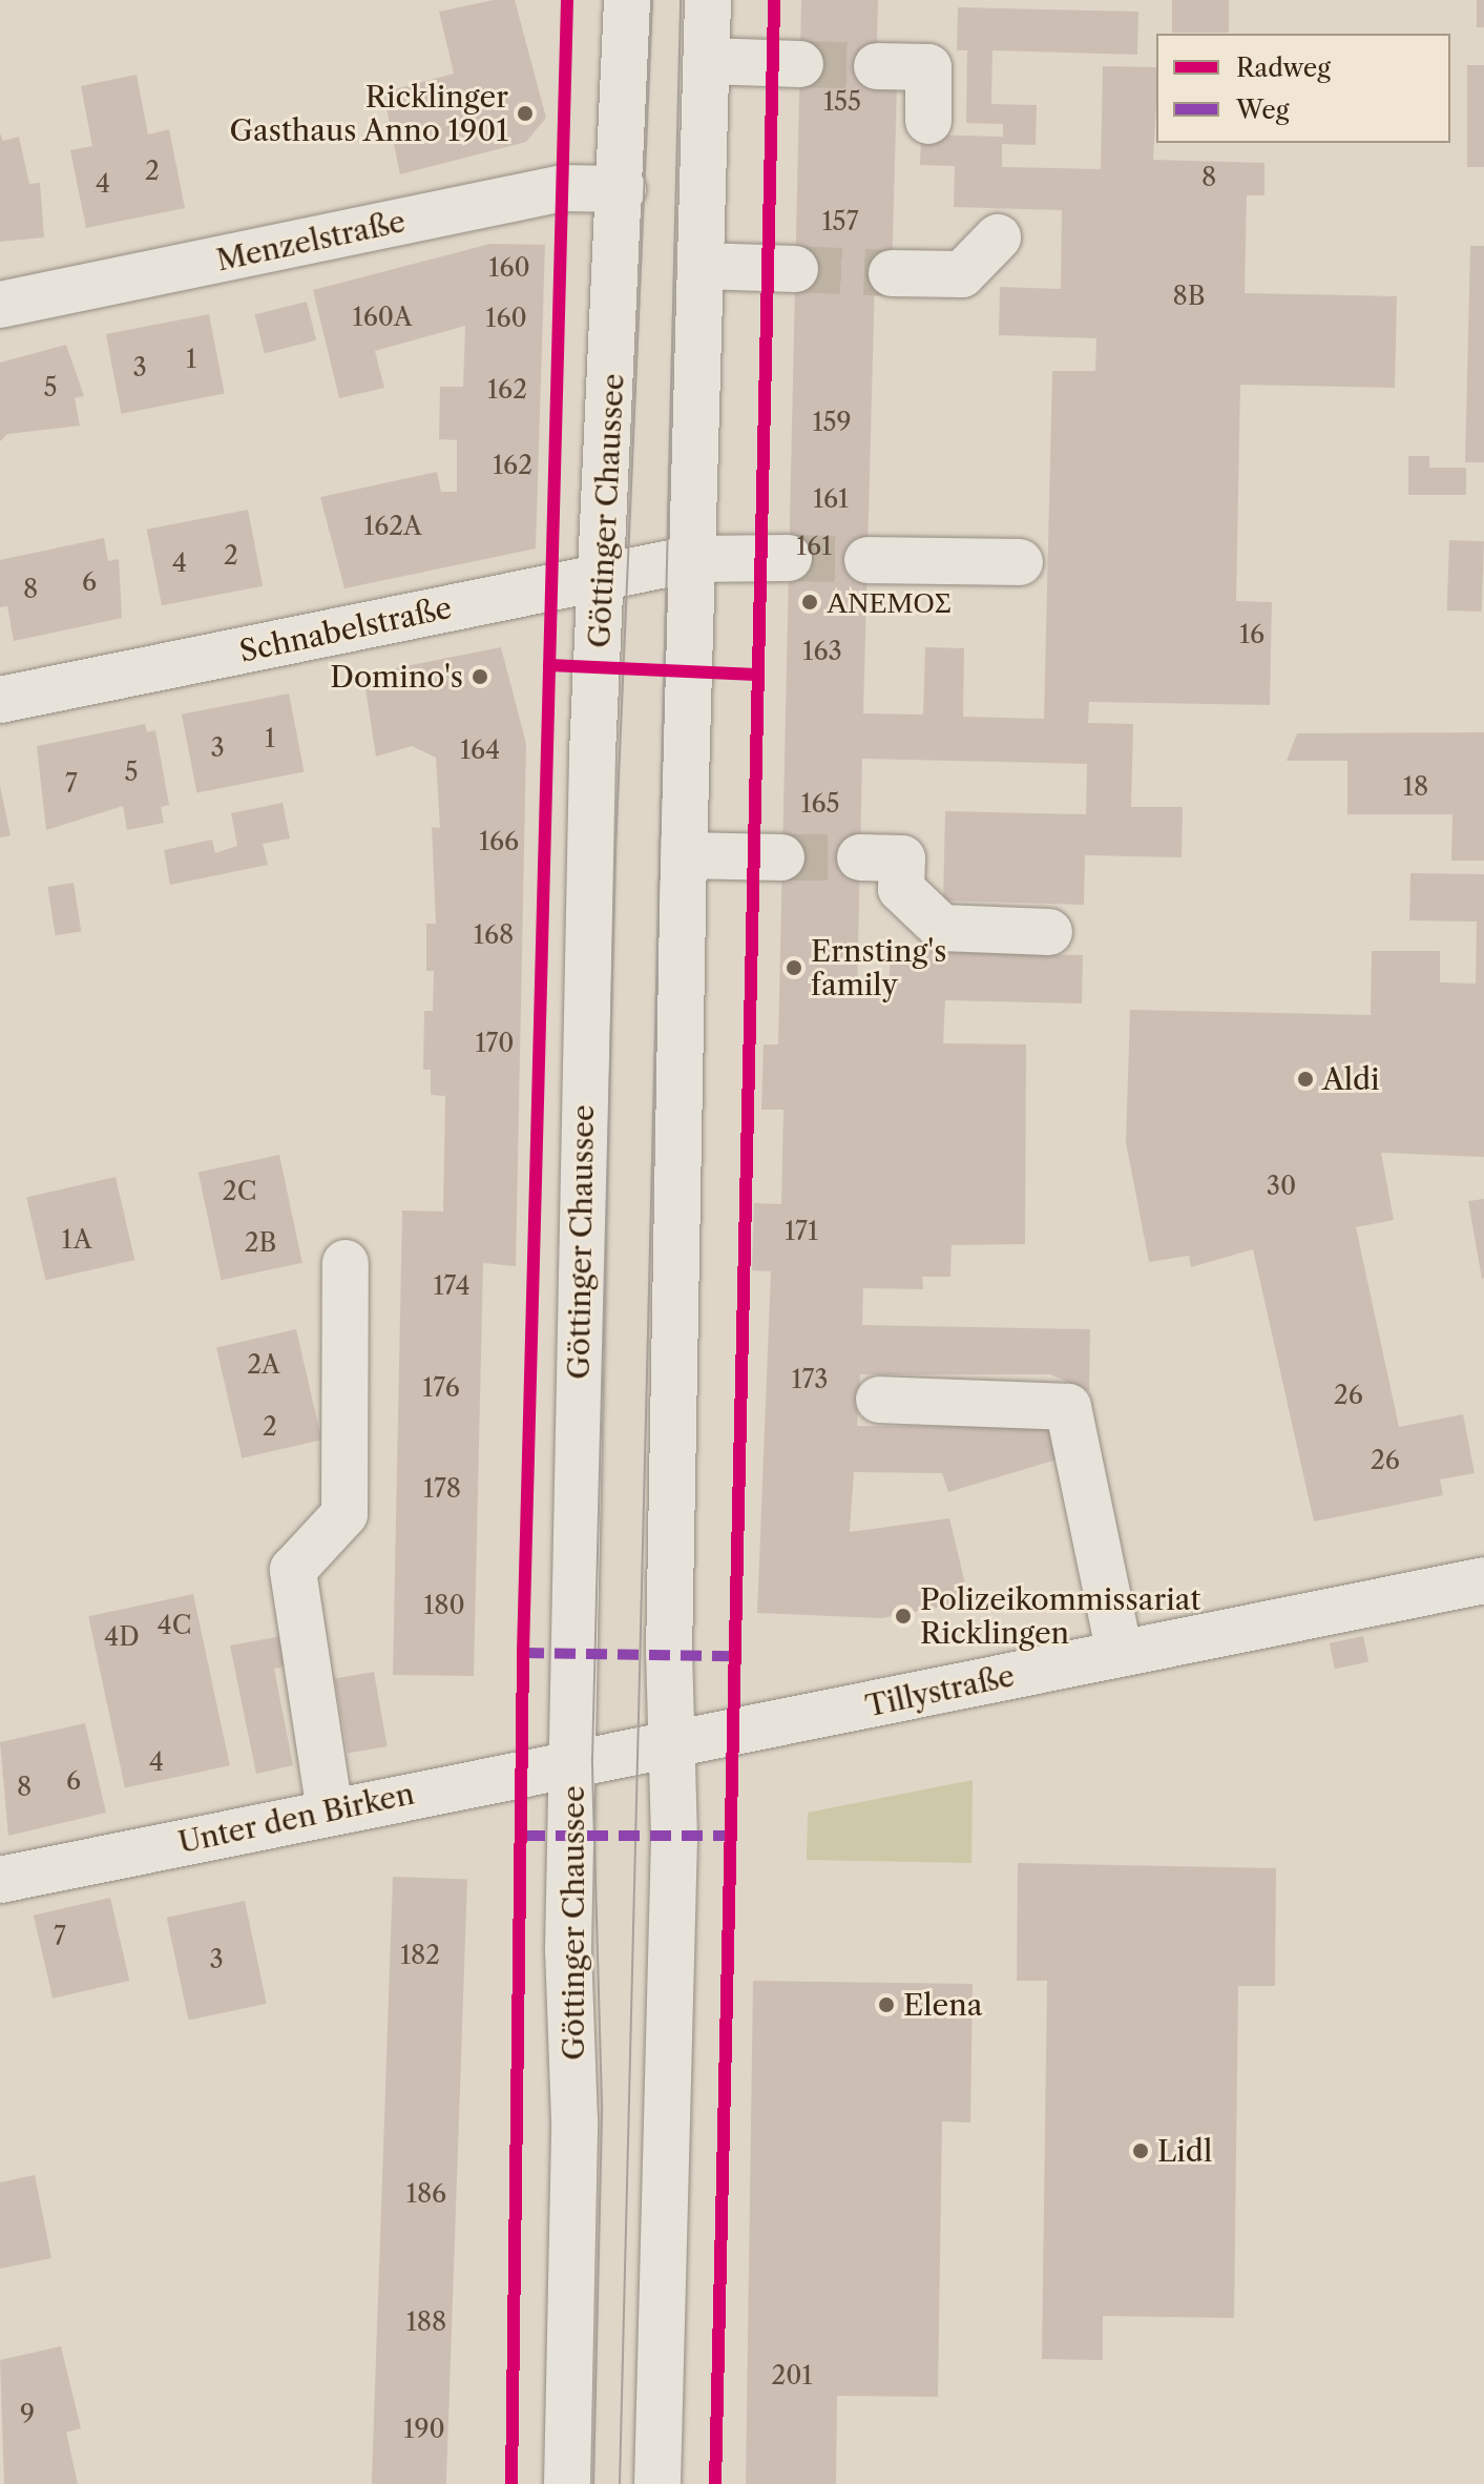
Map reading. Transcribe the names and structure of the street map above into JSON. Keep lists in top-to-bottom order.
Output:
{
  "streets": {
    "street": [
      "Menzelstraße",
      "Göttinger Chaussee",
      "Schnabelstraße",
      "Tillystraße",
      "Unter den Birken"
    ]
  },
  "crossings": [
    ["Menzelstraße", "Göttinger Chaussee"],
    ["Göttinger Chaussee", "Schnabelstraße"],
    ["Göttinger Chaussee", "Tillystraße"],
    ["Göttinger Chaussee", "Unter den Birken"],
    ["Tillystraße", "Unter den Birken"]
  ],
  "places": [
    "Ricklinger Gasthaus Anno 1901",
    "ΑΝΕΜΟΣ",
    "Domino's",
    "Ernsting's family",
    "Aldi",
    "Polizeikommissariat Ricklingen",
    "Elena",
    "Lidl"
  ],
  "house_numbers": [
    "155",
    "2",
    "8",
    "4",
    "157",
    "160",
    "8B",
    "160A",
    "160",
    "1",
    "3",
    "5",
    "162",
    "159",
    "162",
    "161",
    "162A",
    "161",
    "2",
    "4",
    "6",
    "8",
    "16",
    "163",
    "1",
    "3",
    "164",
    "5",
    "7",
    "18",
    "165",
    "166",
    "168",
    "170",
    "30",
    "2C",
    "171",
    "1A",
    "2B",
    "174",
    "2A",
    "173",
    "176",
    "26",
    "2",
    "26",
    "178",
    "180",
    "4C",
    "4D",
    "4",
    "6",
    "8",
    "7",
    "182",
    "3",
    "186",
    "188",
    "201",
    "9",
    "190"
  ],
  "legend": ["Radweg", "Weg"]
}
